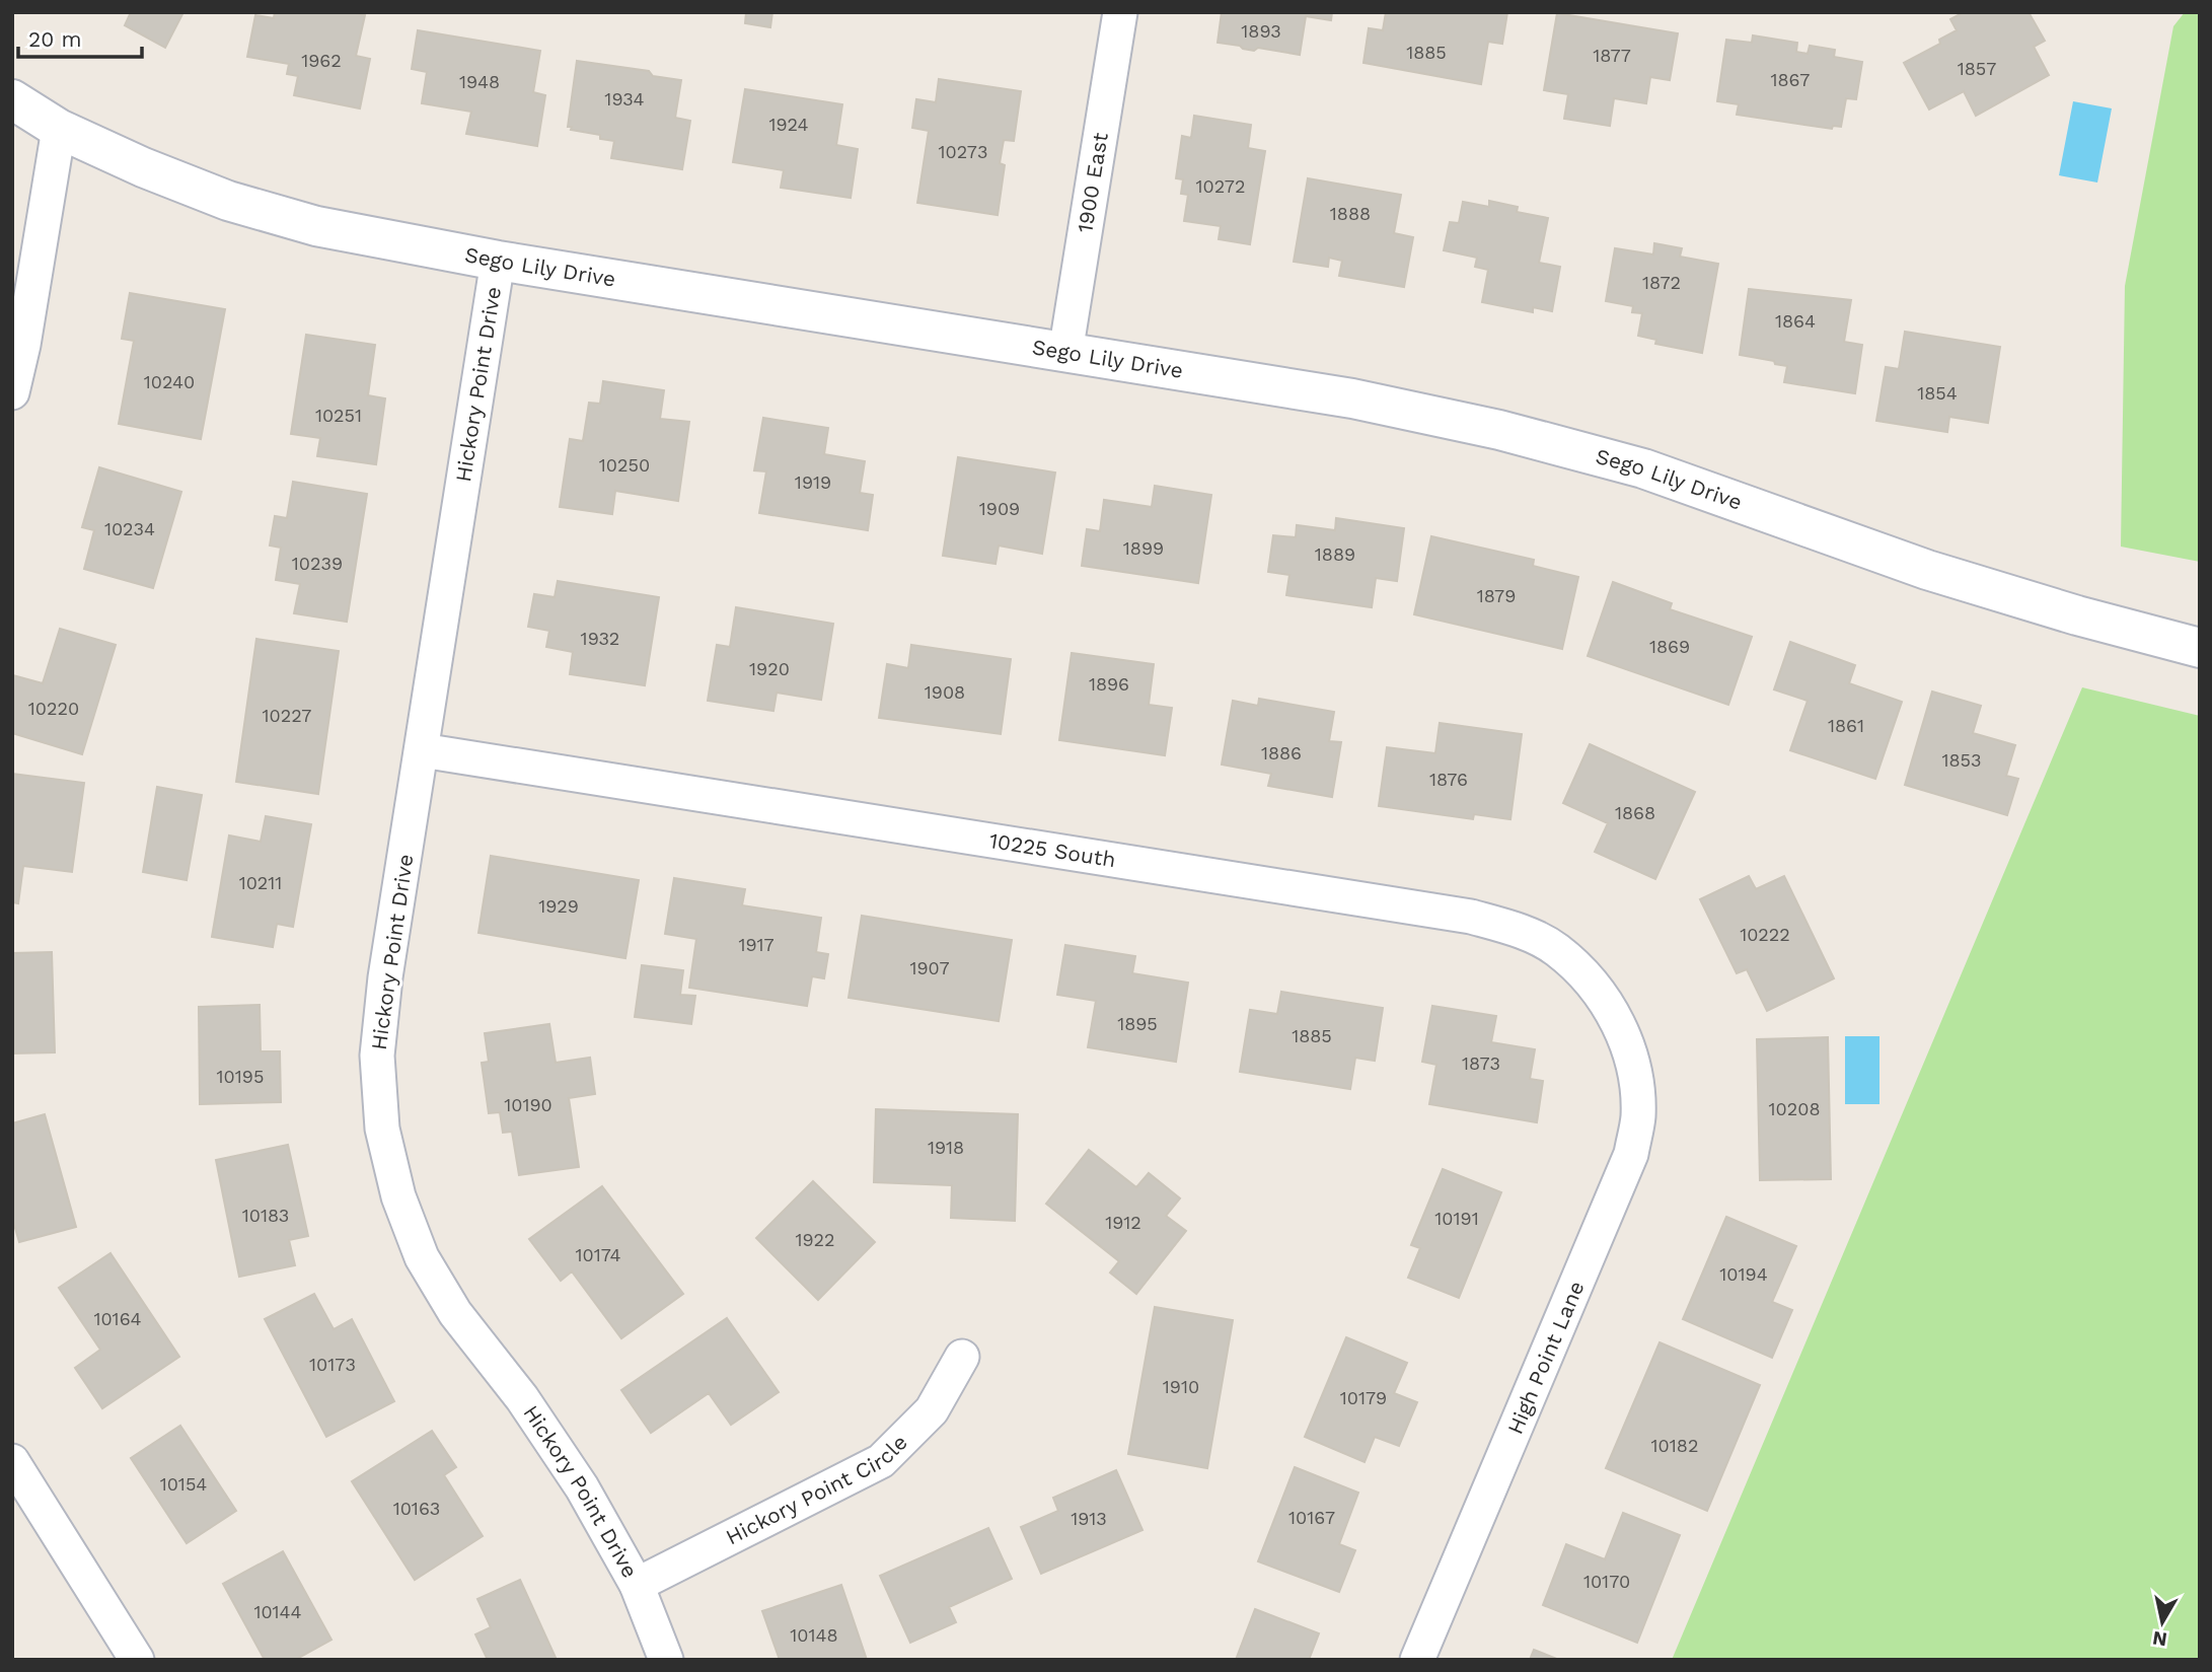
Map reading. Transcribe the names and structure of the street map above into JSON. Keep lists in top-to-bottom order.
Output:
{
  "streets": {
    "street": [
      "1900 East",
      "Sego Lily Drive",
      "Hickory Point Drive",
      "10225 South",
      "High Point Lane",
      "Hickory Point Circle"
    ]
  },
  "crossings": [
    ["1900 East", "Sego Lily Drive"],
    ["Sego Lily Drive", "Hickory Point Drive"],
    ["Hickory Point Drive", "10225 South"],
    ["Hickory Point Drive", "Hickory Point Circle"],
    ["10225 South", "High Point Lane"]
  ],
  "house_numbers": [
    "1893",
    "1885",
    "1877",
    "1962",
    "1857",
    "1867",
    "1948",
    "1934",
    "1924",
    "10273",
    "10272",
    "1888",
    "1872",
    "1864",
    "10240",
    "1854",
    "10251",
    "10250",
    "1919",
    "1909",
    "10234",
    "1899",
    "1889",
    "10239",
    "1879",
    "1932",
    "1869",
    "1920",
    "1896",
    "1908",
    "10220",
    "10227",
    "1861",
    "1886",
    "1853",
    "1876",
    "1868",
    "10211",
    "1929",
    "10222",
    "1917",
    "1907",
    "1895",
    "1885",
    "1873",
    "10195",
    "10190",
    "10208",
    "1918",
    "10183",
    "10191",
    "1912",
    "1922",
    "10174",
    "10194",
    "10164",
    "10173",
    "1910",
    "10179",
    "10182",
    "10154",
    "10163",
    "10167",
    "1913",
    "10170",
    "10144",
    "10148"
  ],
  "scale_bar": "20 m",
  "north": "bottom"
}
